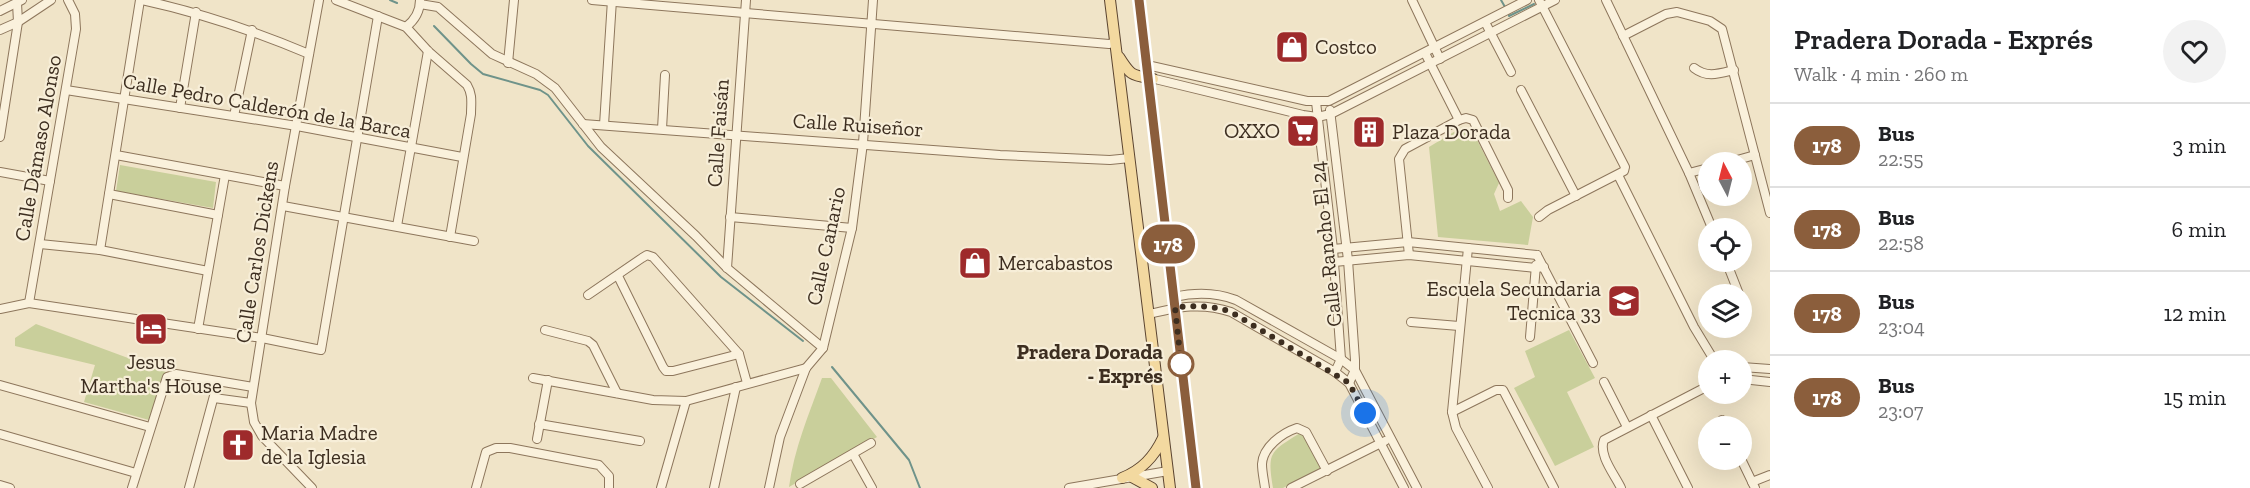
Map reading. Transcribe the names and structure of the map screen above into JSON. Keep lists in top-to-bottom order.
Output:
{
  "streets": {
    "street": [
      "Calle Pedro Calderón de la Barca",
      "Calle Ruiseñor",
      "Calle Faisán",
      "Calle Dámaso Alonso",
      "Calle Rancho El 24",
      "Calle Canario",
      "Calle Carlos Dickens"
    ]
  },
  "crossings": [
    ["Calle Pedro Calderón de la Barca", "Calle Dámaso Alonso"],
    ["Calle Pedro Calderón de la Barca", "Calle Carlos Dickens"],
    ["Calle Ruiseñor", "Calle Faisán"],
    ["Calle Ruiseñor", "Calle Canario"]
  ],
  "places": {
    "shop": ["Costco", "Mercabastos"],
    "supermarket": ["OXXO"],
    "building": ["Plaza Dorada"],
    "school or university": ["Escuela Secundaria Tecnica 33"],
    "hotel": ["Jesus Martha's House"],
    "other": ["Pradera Dorada - Exprés"],
    "church": ["Maria Madre de la Iglesia"]
  },
  "lines": ["bus line 178"],
  "north": "top",
  "page": {
    "on_map": "178",
    "heading": ["Pradera Dorada - Exprés", "Walk · 4 min · 260 m"],
    "list": [
      {
        "mark": "178",
        "name": "Bus",
        "note": "22:55",
        "value": "3 min"
      },
      {
        "mark": "178",
        "name": "Bus",
        "note": "22:58",
        "value": "6 min"
      },
      {
        "mark": "178",
        "name": "Bus",
        "note": "23:04",
        "value": "12 min"
      },
      {
        "mark": "178",
        "name": "Bus",
        "note": "23:07",
        "value": "15 min"
      }
    ],
    "map_buttons": ["+", "−"]
  }
}
